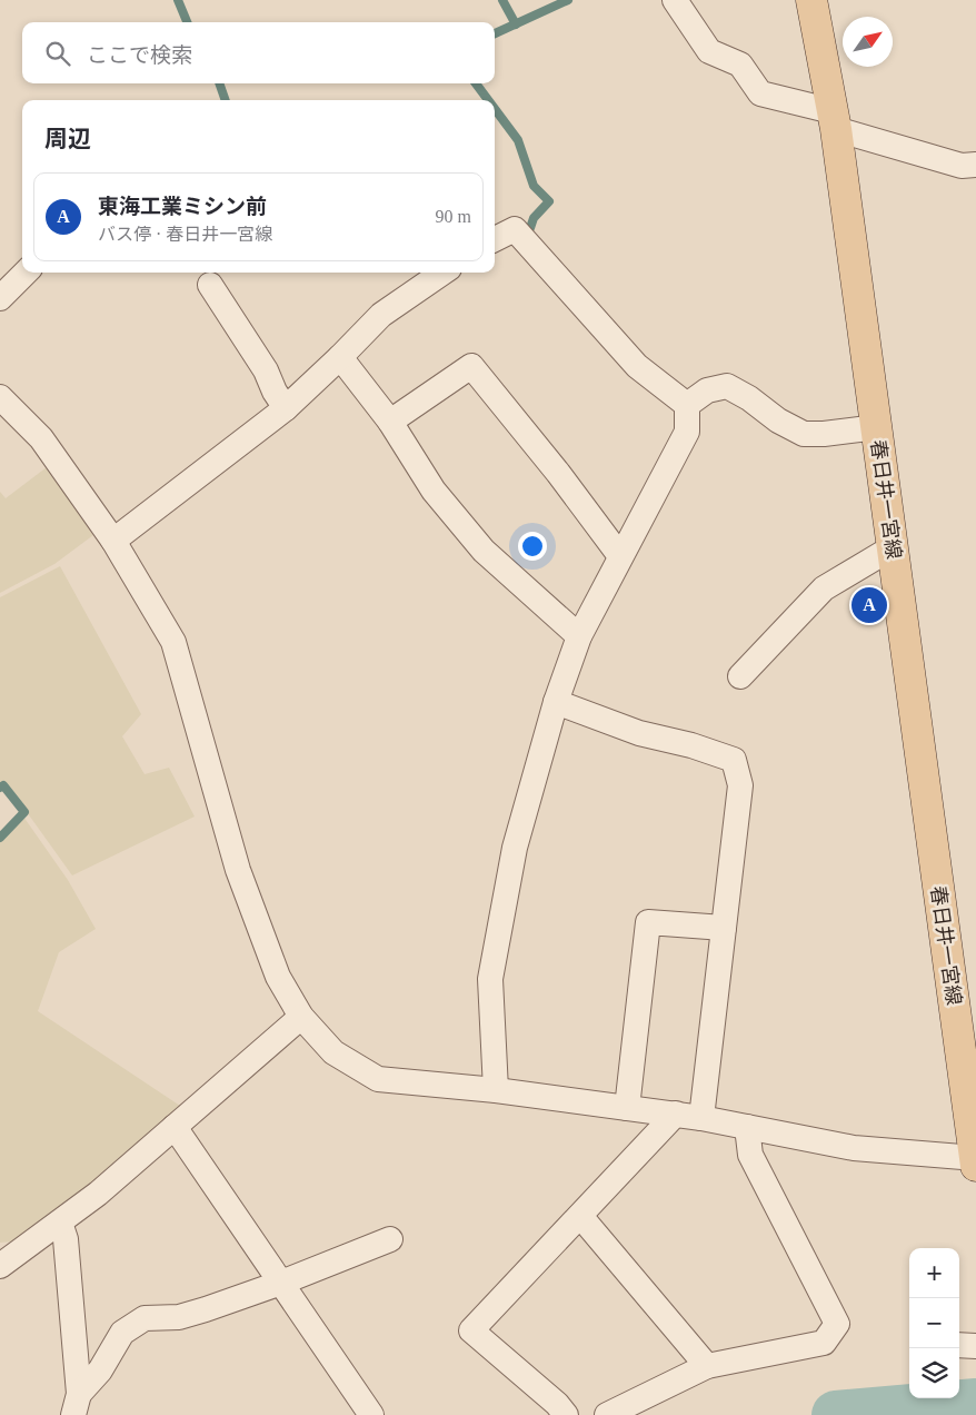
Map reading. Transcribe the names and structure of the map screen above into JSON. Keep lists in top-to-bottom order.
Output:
{
  "streets": {
    "main road": ["春日井一宮線"]
  },
  "north": "top right",
  "page": {
    "search": "ここで検索",
    "heading": "周辺",
    "list": [
      {
        "mark": "A",
        "name": "東海工業ミシン前",
        "note": "バス停 · 春日井一宮線",
        "value": "90 m"
      }
    ],
    "pins": "A",
    "map_buttons": ["+", "−"]
  }
}
